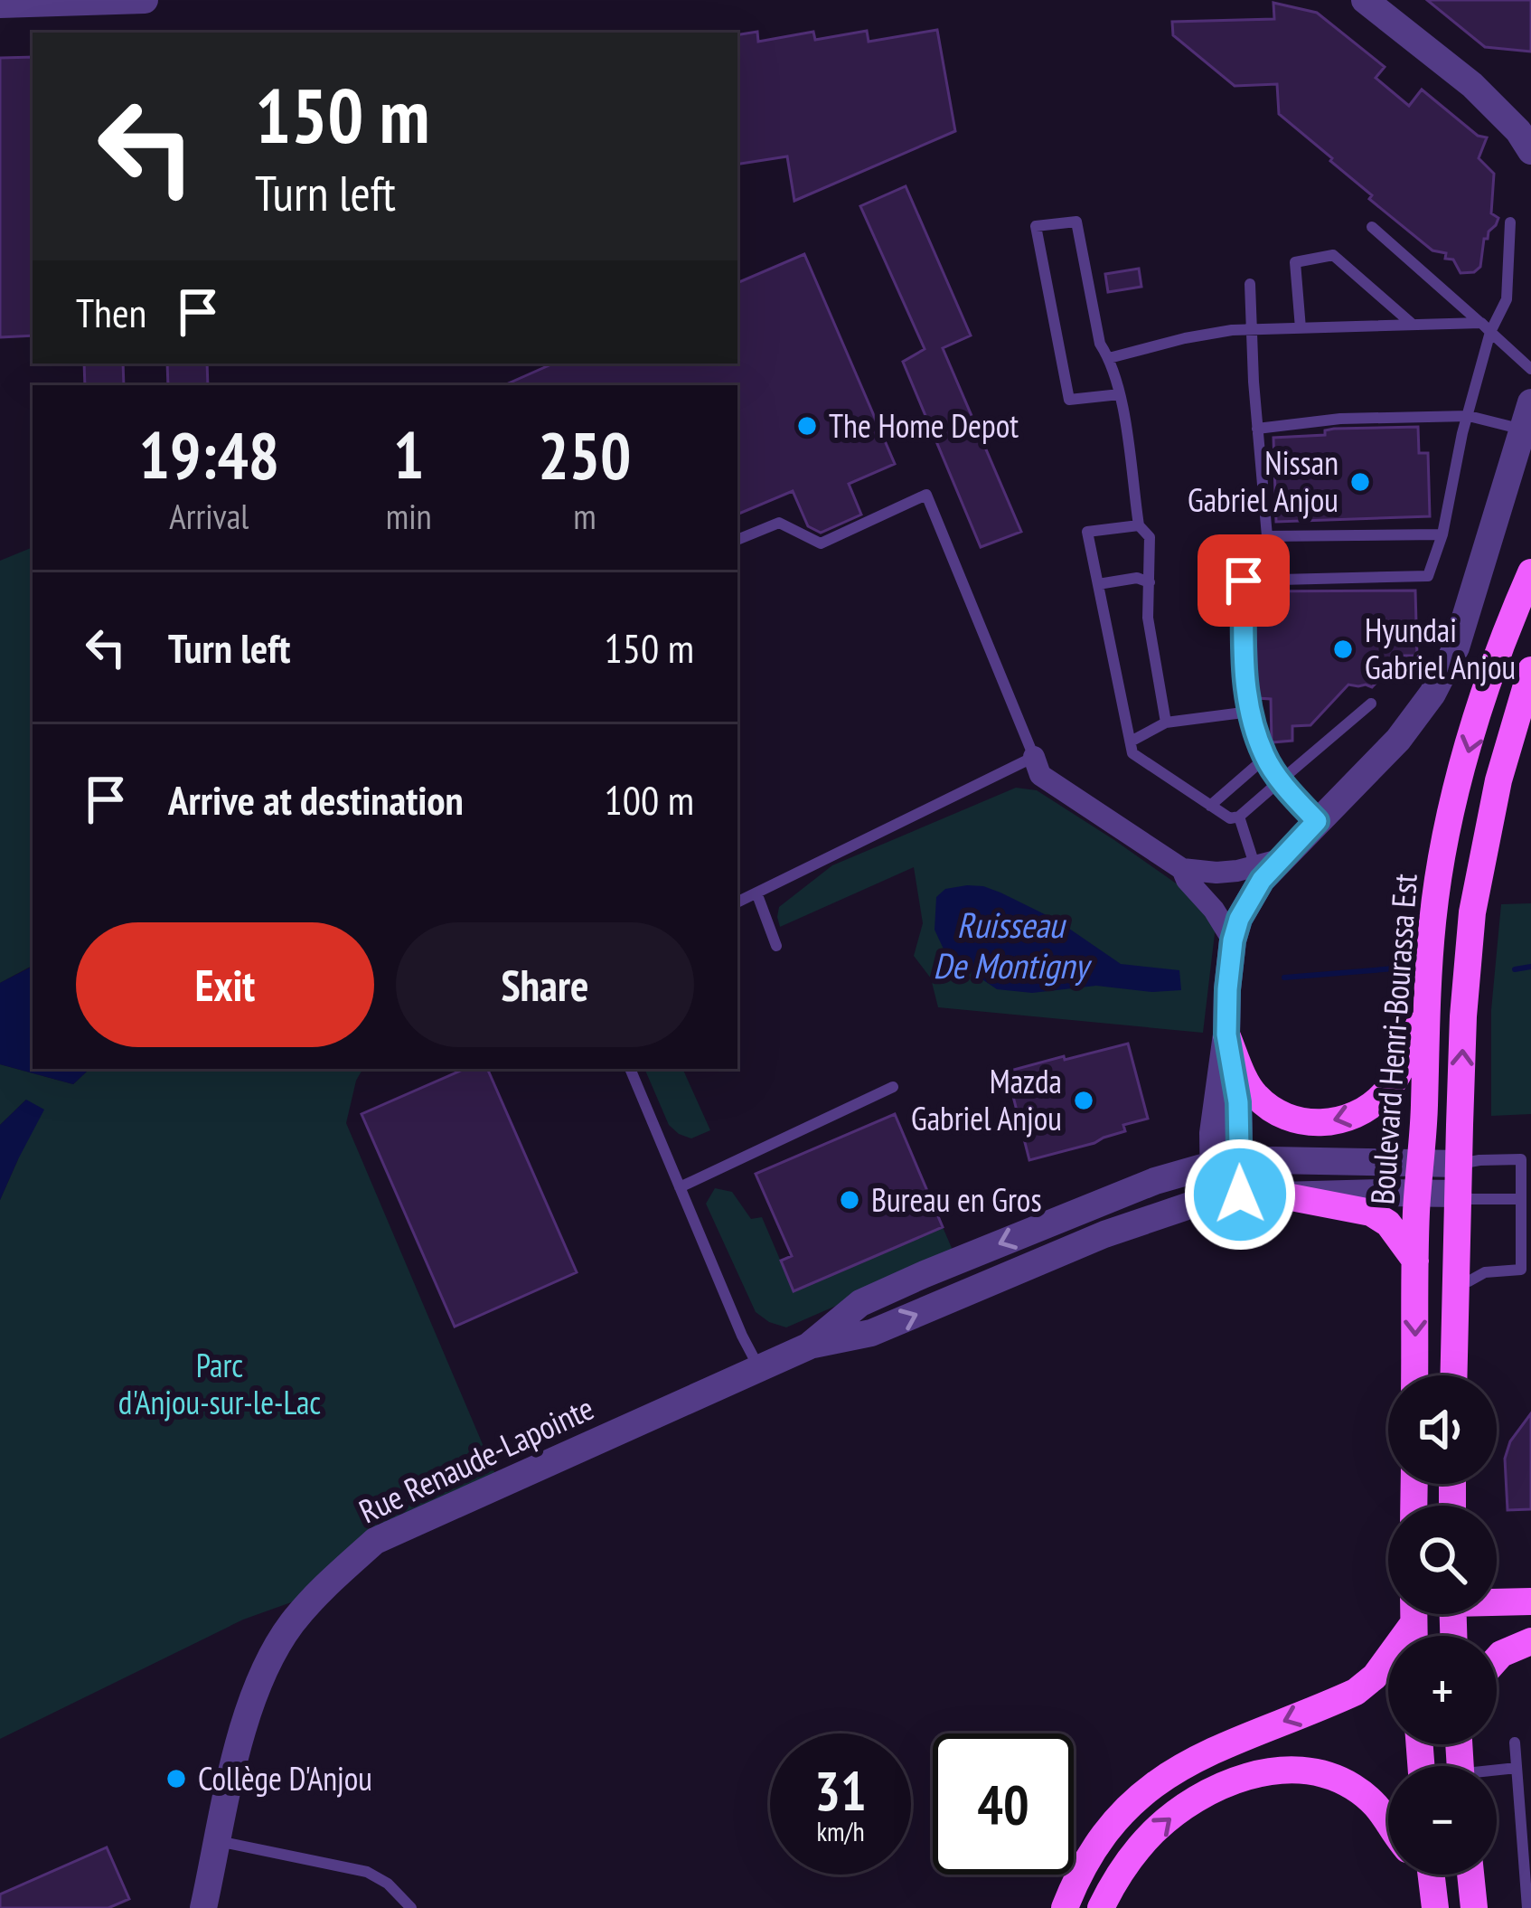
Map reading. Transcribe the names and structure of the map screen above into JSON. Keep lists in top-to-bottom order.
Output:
{
  "streets": {
    "main road": ["Boulevard Henri-Bourassa Est"],
    "street": ["Rue Renaude-Lapointe"]
  },
  "crossings": [
    ["Boulevard Henri-Bourassa Est", "Rue Renaude-Lapointe"]
  ],
  "water": ["Ruisseau De Montigny"],
  "parks": ["Parc d'Anjou-sur-le-Lac"],
  "places": [
    "The Home Depot",
    "Nissan Gabriel Anjou",
    "Hyundai Gabriel Anjou",
    "Mazda Gabriel Anjou",
    "Bureau en Gros",
    "Collège D'Anjou"
  ],
  "page": {
    "turn": ["150 m", "Turn left"],
    "then": "Then",
    "eta": [
      "19:48",
      "Arrival",
      "1",
      "min",
      "250",
      "m"
    ],
    "list": [
      {
        "name": "Turn left",
        "value": "150 m"
      },
      {
        "name": "Arrive at destination",
        "value": "100 m"
      }
    ],
    "buttons": ["Exit", "Share"],
    "map_buttons": ["+", "−"],
    "speed": "31 km/h",
    "limit": "40"
  }
}
